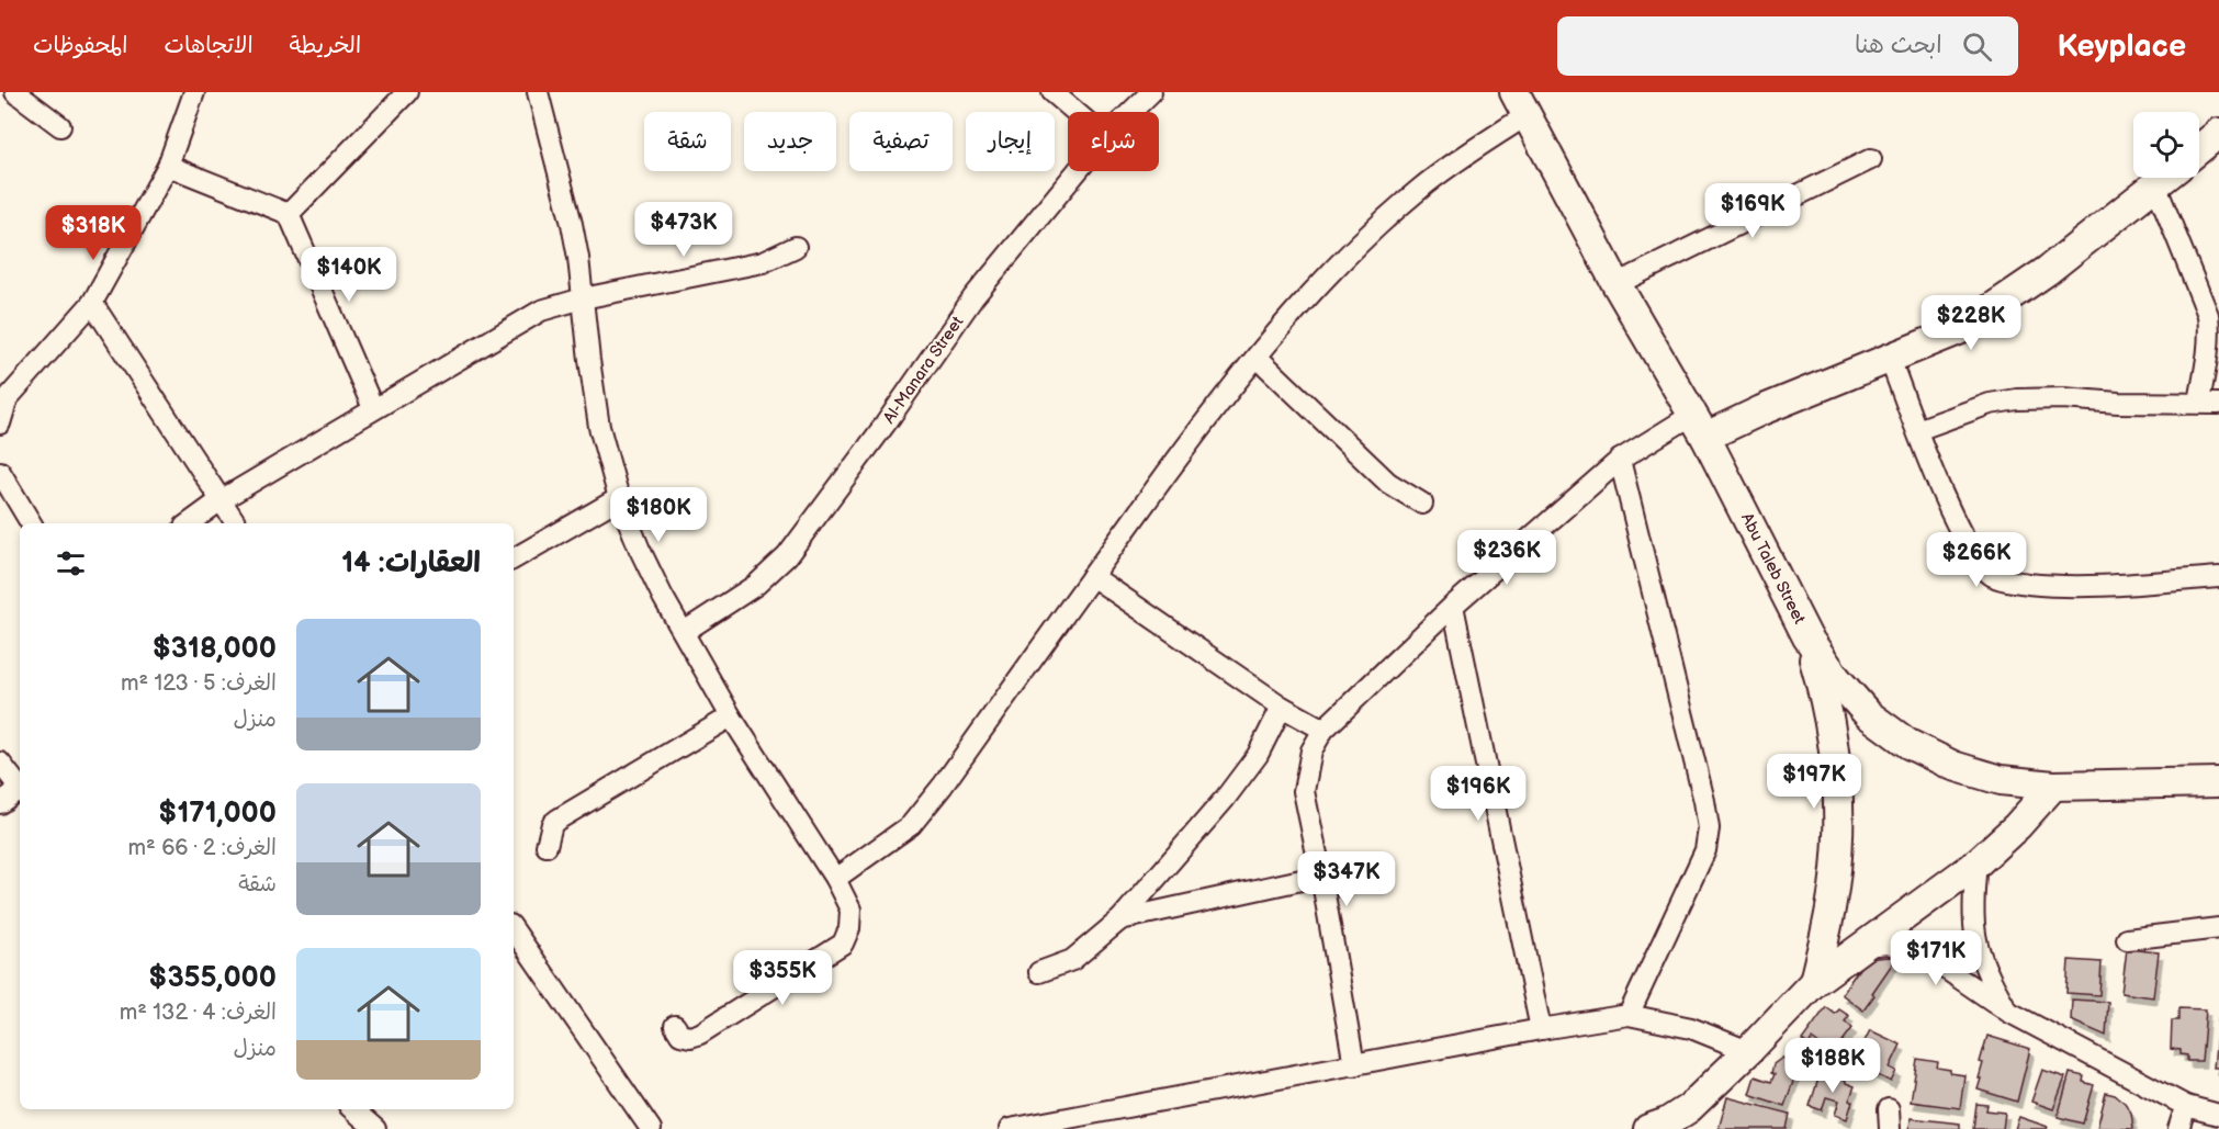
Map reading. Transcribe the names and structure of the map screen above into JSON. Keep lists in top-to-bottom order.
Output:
{
  "streets": {
    "street": ["Al-Manara Street", "Abu Taleb Street"]
  },
  "page": {
    "header": "Keyplace",
    "search": "ابحث هنا",
    "nav": ["الخريطة", "الاتجاهات", "المحفوظات"],
    "chip": [
      "شراء",
      "إيجار",
      "تصفية",
      "جديد",
      "شقة"
    ],
    "price": [
      "$169K",
      "$473K",
      "$318K",
      "$140K",
      "$228K",
      "$180K",
      "$236K",
      "$266K",
      "$197K",
      "$196K",
      "$347K",
      "$171K",
      "$355K",
      "$188K"
    ],
    "heading": "العقارات: 14",
    "list": [
      {
        "name": "$318,000",
        "note": "الغرف: 5 · 123 m² · منزل"
      },
      {
        "name": "$171,000",
        "note": "الغرف: 2 · 66 m² · شقة"
      },
      {
        "name": "$355,000",
        "note": "الغرف: 4 · 132 m² · منزل"
      }
    ]
  }
}
